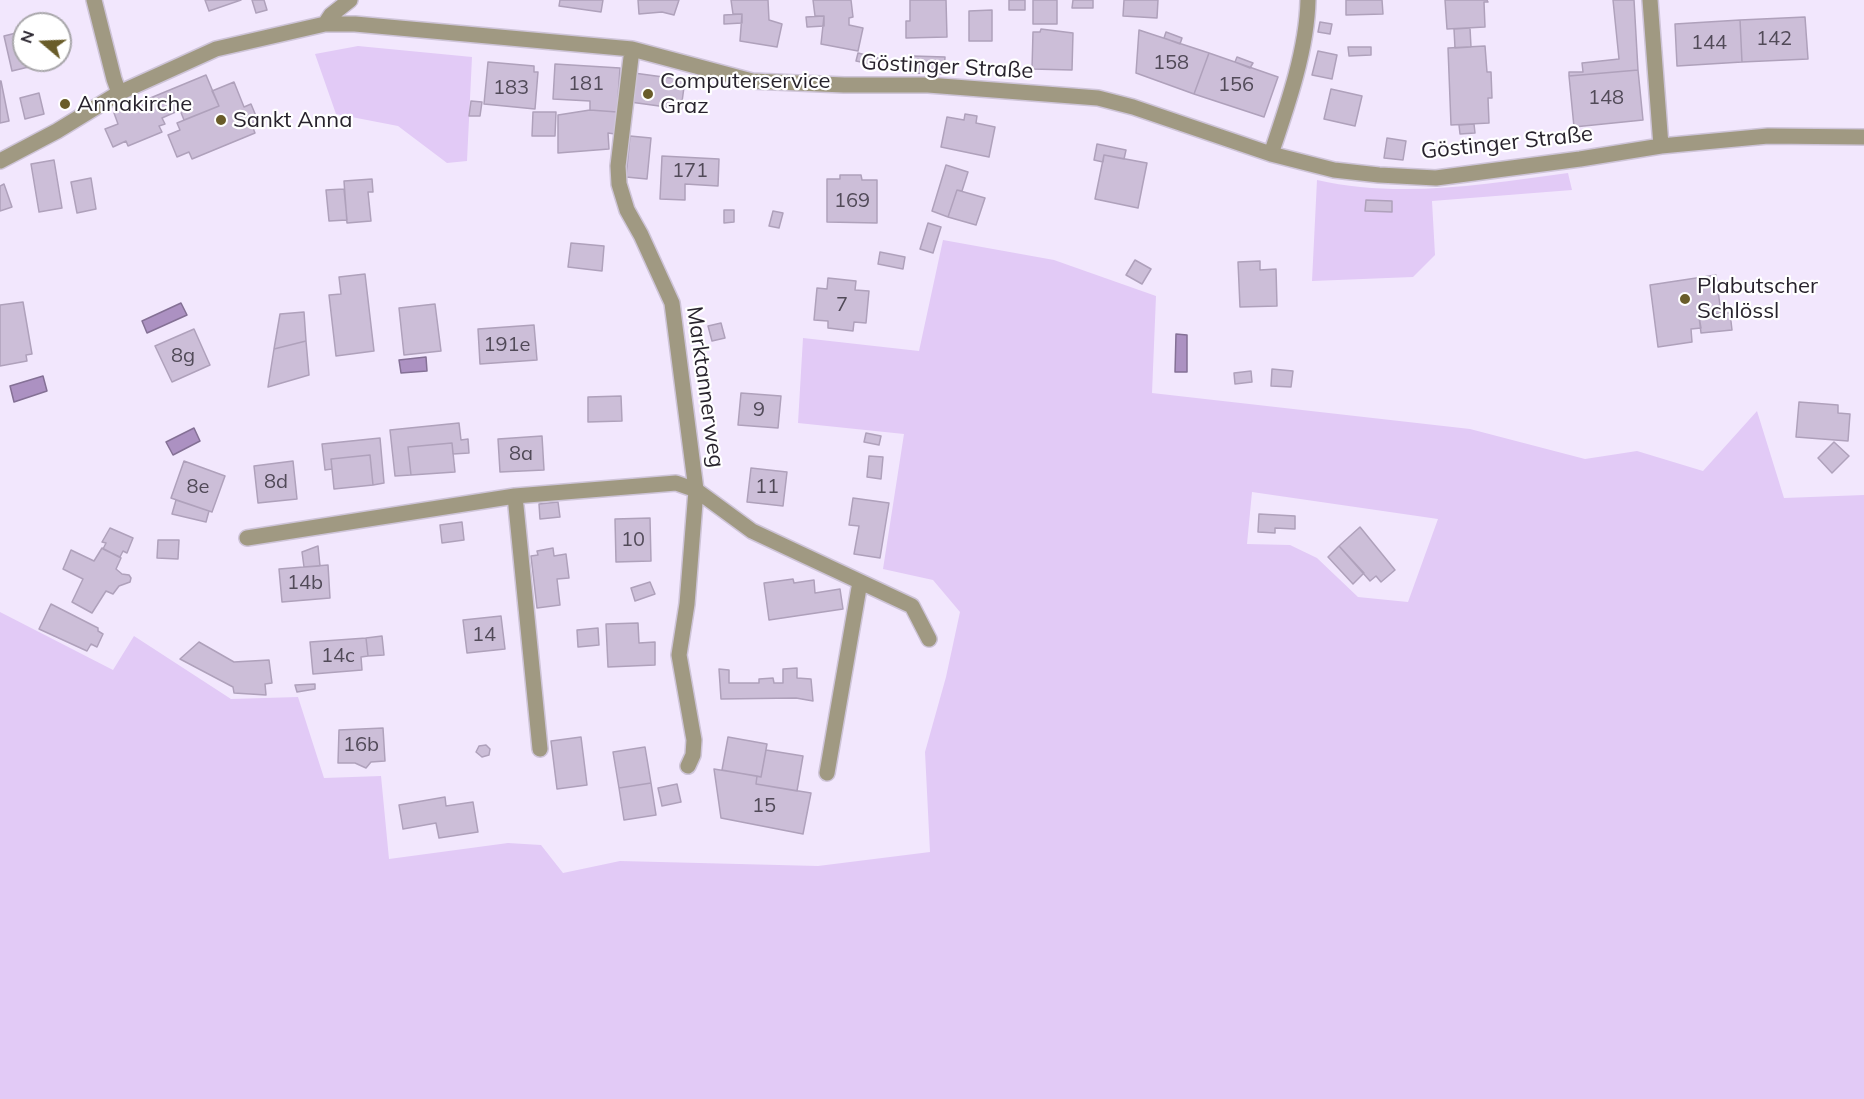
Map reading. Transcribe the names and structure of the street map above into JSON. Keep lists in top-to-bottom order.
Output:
{
  "streets": {
    "street": ["Göstinger Straße", "Marktannerweg"]
  },
  "crossings": [
    ["Göstinger Straße", "Marktannerweg"]
  ],
  "places": [
    "Computerservice Graz",
    "Annakirche",
    "Sankt Anna",
    "Plabutscher Schlössl"
  ],
  "house_numbers": [
    "142",
    "144",
    "158",
    "181",
    "156",
    "183",
    "148",
    "171",
    "169",
    "7",
    "191e",
    "8g",
    "9",
    "8a",
    "8d",
    "8e",
    "11",
    "10",
    "14b",
    "14",
    "14c",
    "16b",
    "15"
  ],
  "north": "left"
}
